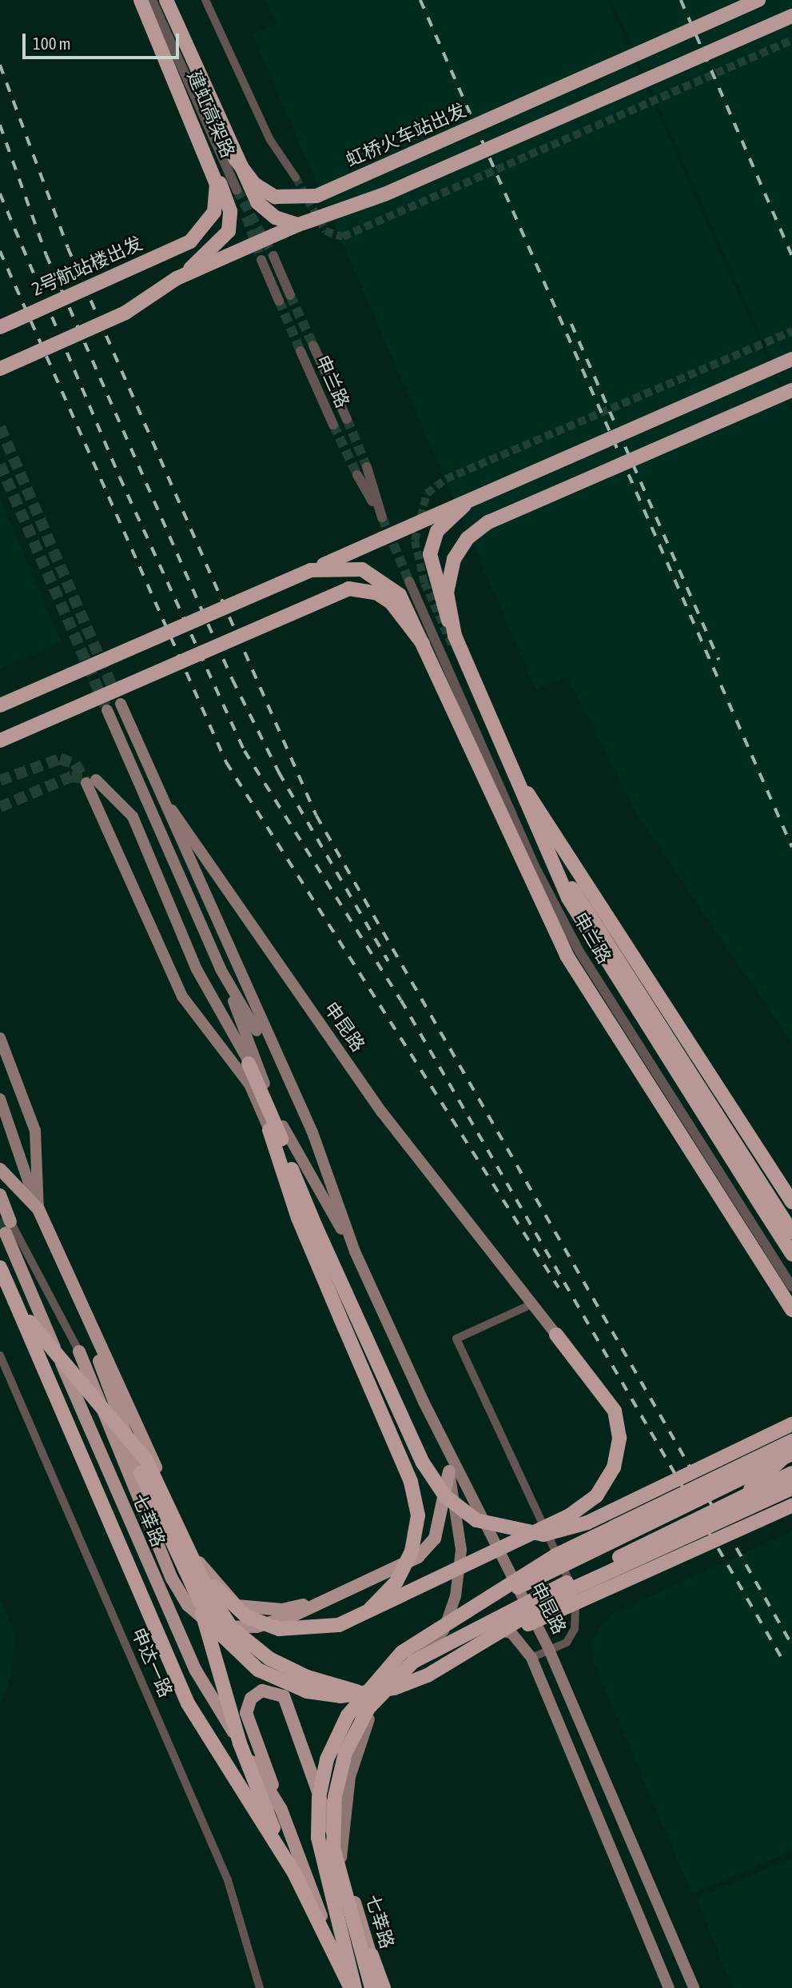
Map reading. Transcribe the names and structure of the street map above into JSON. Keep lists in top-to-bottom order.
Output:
{
  "streets": {
    "highway": ["建虹高架路", "虹桥火车站出发", "2号航站楼出发"],
    "main road": ["申昆路", "七莘路"],
    "street": ["申兰路", "申达一路"]
  },
  "crossings": [
    ["建虹高架路", "2号航站楼出发"]
  ],
  "scale_bar": "100 m"
}
